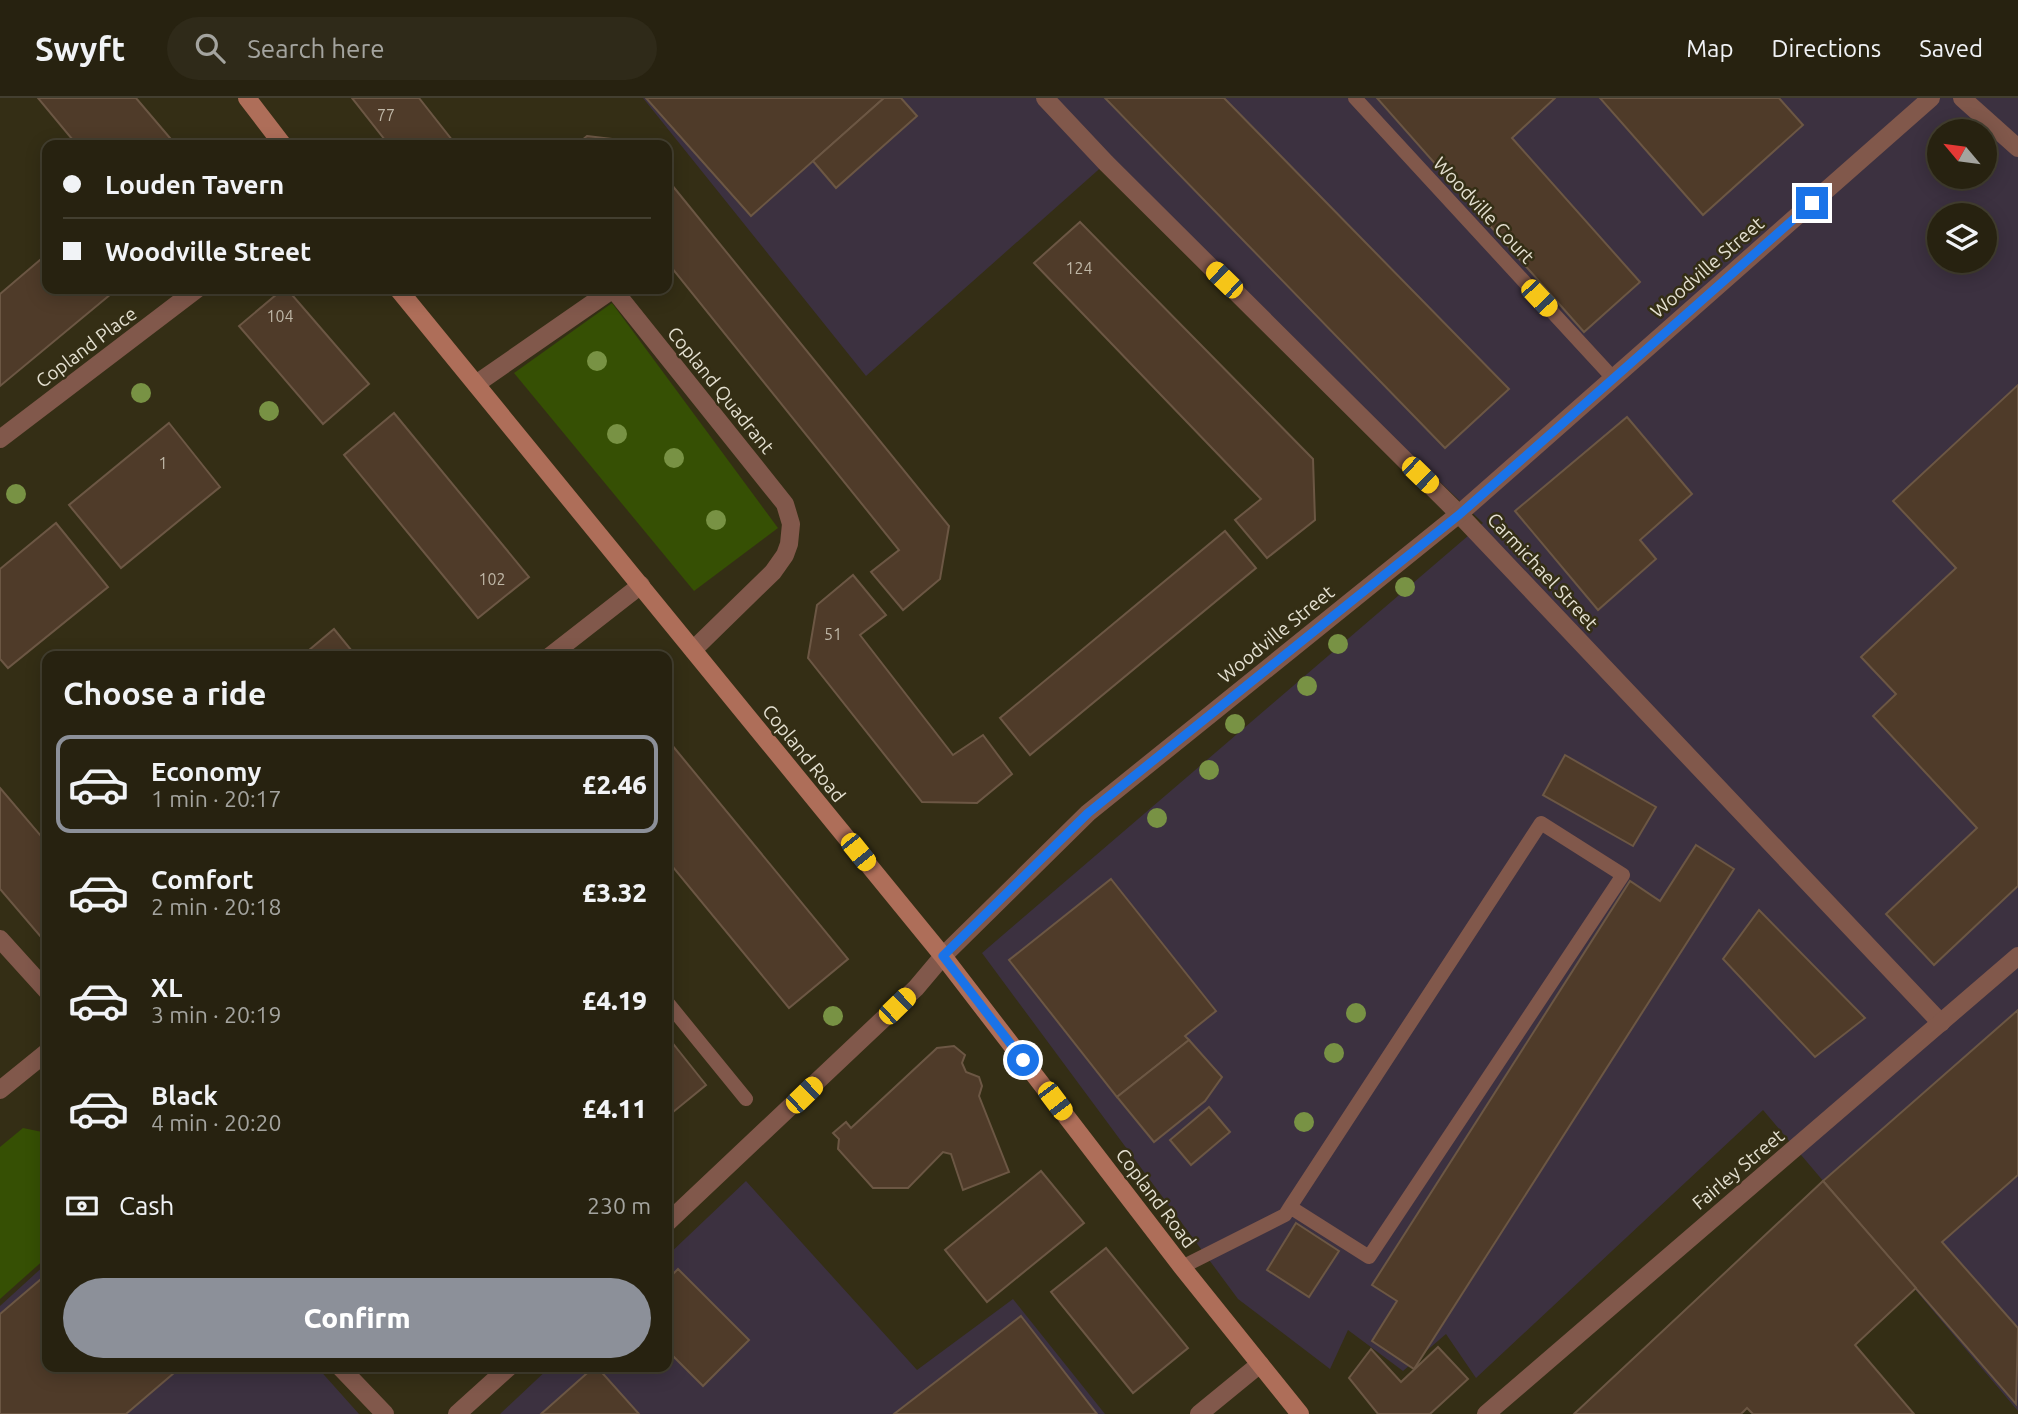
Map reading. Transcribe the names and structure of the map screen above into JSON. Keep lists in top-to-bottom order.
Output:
{
  "streets": {
    "street": [
      "Woodville Street",
      "Copland Place",
      "Copland Quadrant",
      "Carmichael Street",
      "Copland Road",
      "Fairley Street"
    ],
    "lane": ["Woodville Court"]
  },
  "crossings": [
    ["Woodville Court", "Woodville Street"],
    ["Woodville Street", "Carmichael Street"],
    ["Woodville Street", "Copland Road"],
    ["Copland Quadrant", "Copland Road"],
    ["Carmichael Street", "Fairley Street"]
  ],
  "house_numbers": [
    "77",
    "124",
    "104",
    "1",
    "102",
    "51"
  ],
  "north": "top left",
  "page": {
    "header": "Swyft",
    "search": "Search here",
    "nav": ["Map", "Directions", "Saved"],
    "banner": ["Louden Tavern", "Woodville Street"],
    "heading": "Choose a ride",
    "list": [
      {
        "name": "Economy",
        "note": "1 min · 20:17",
        "value": "£2.46"
      },
      {
        "name": "Comfort",
        "note": "2 min · 20:18",
        "value": "£3.32"
      },
      {
        "name": "XL",
        "note": "3 min · 20:19",
        "value": "£4.19"
      },
      {
        "name": "Black",
        "note": "4 min · 20:20",
        "value": "£4.11"
      }
    ],
    "pay": ["Cash", "230 m"],
    "buttons": "Confirm"
  }
}
